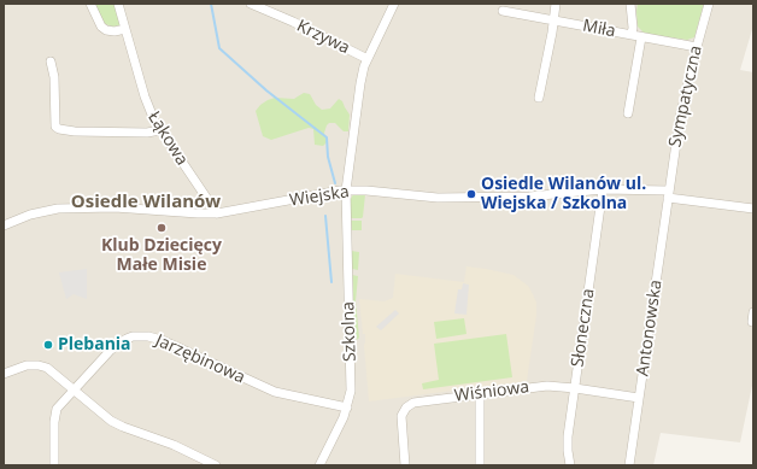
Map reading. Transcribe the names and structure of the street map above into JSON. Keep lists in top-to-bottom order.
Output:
{
  "streets": {
    "street": [
      "Miła",
      "Krzywa",
      "Sympatyczna",
      "Łąkowa",
      "Wiejska",
      "Słoneczna",
      "Antonowska",
      "Szkolna",
      "Jarzębinowa",
      "Wiśniowa"
    ]
  },
  "crossings": [
    ["Miła", "Sympatyczna"],
    ["Krzywa", "Szkolna"],
    ["Sympatyczna", "Wiejska"],
    ["Sympatyczna", "Antonowska"],
    ["Łąkowa", "Wiejska"],
    ["Wiejska", "Słoneczna"],
    ["Wiejska", "Antonowska"],
    ["Wiejska", "Szkolna"],
    ["Słoneczna", "Wiśniowa"],
    ["Antonowska", "Wiśniowa"],
    ["Szkolna", "Jarzębinowa"]
  ],
  "districts": ["Osiedle Wilanów"],
  "places": ["Osiedle Wilanów ul. Wiejska / Szkolna", "Klub Dziecięcy Małe Misie", "Plebania"]
}
